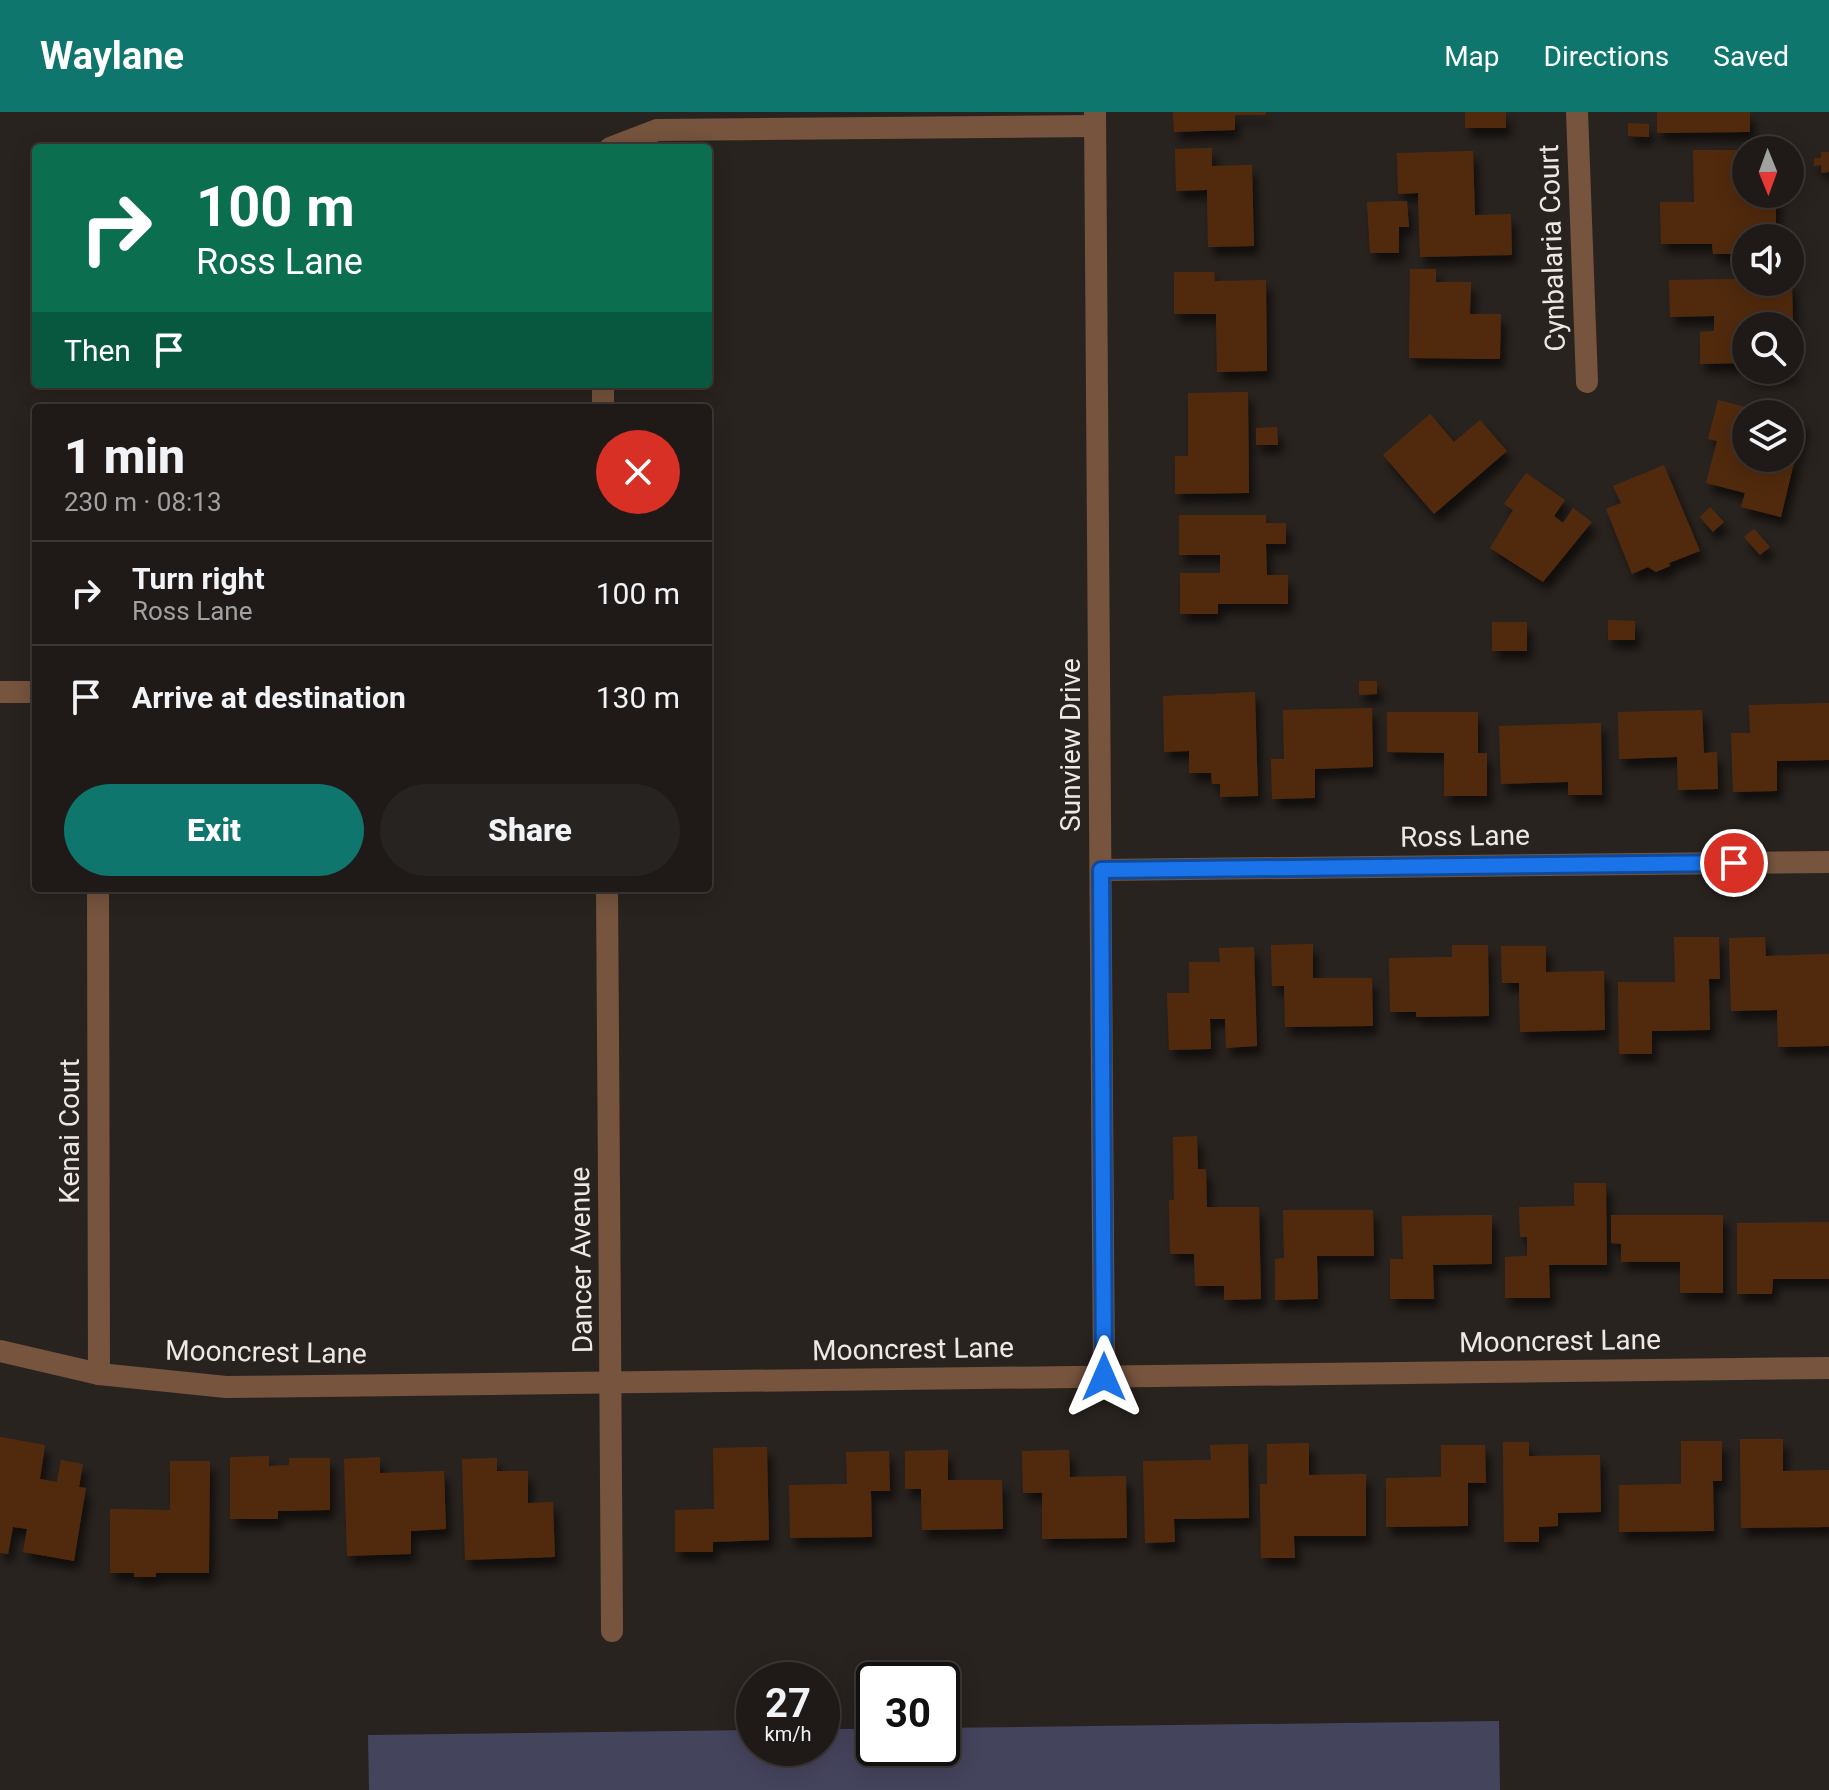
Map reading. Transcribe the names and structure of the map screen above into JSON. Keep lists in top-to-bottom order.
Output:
{
  "streets": {
    "street": [
      "Cynbalaria Court",
      "Sunview Drive",
      "Ross Lane",
      "Kenai Court",
      "Dancer Avenue",
      "Mooncrest Lane"
    ]
  },
  "crossings": [
    ["Sunview Drive", "Ross Lane"],
    ["Sunview Drive", "Mooncrest Lane"],
    ["Kenai Court", "Mooncrest Lane"],
    ["Dancer Avenue", "Mooncrest Lane"]
  ],
  "north": "bottom",
  "page": {
    "header": "Waylane",
    "nav": ["Map", "Directions", "Saved"],
    "turn": ["100 m", "Ross Lane"],
    "then": "Then",
    "heading": ["1 min", "230 m · 08:13"],
    "list": [
      {
        "name": "Turn right",
        "note": "Ross Lane",
        "value": "100 m"
      },
      {
        "name": "Arrive at destination",
        "value": "130 m"
      }
    ],
    "buttons": ["Exit", "Share"],
    "speed": "27 km/h",
    "limit": "30"
  }
}
